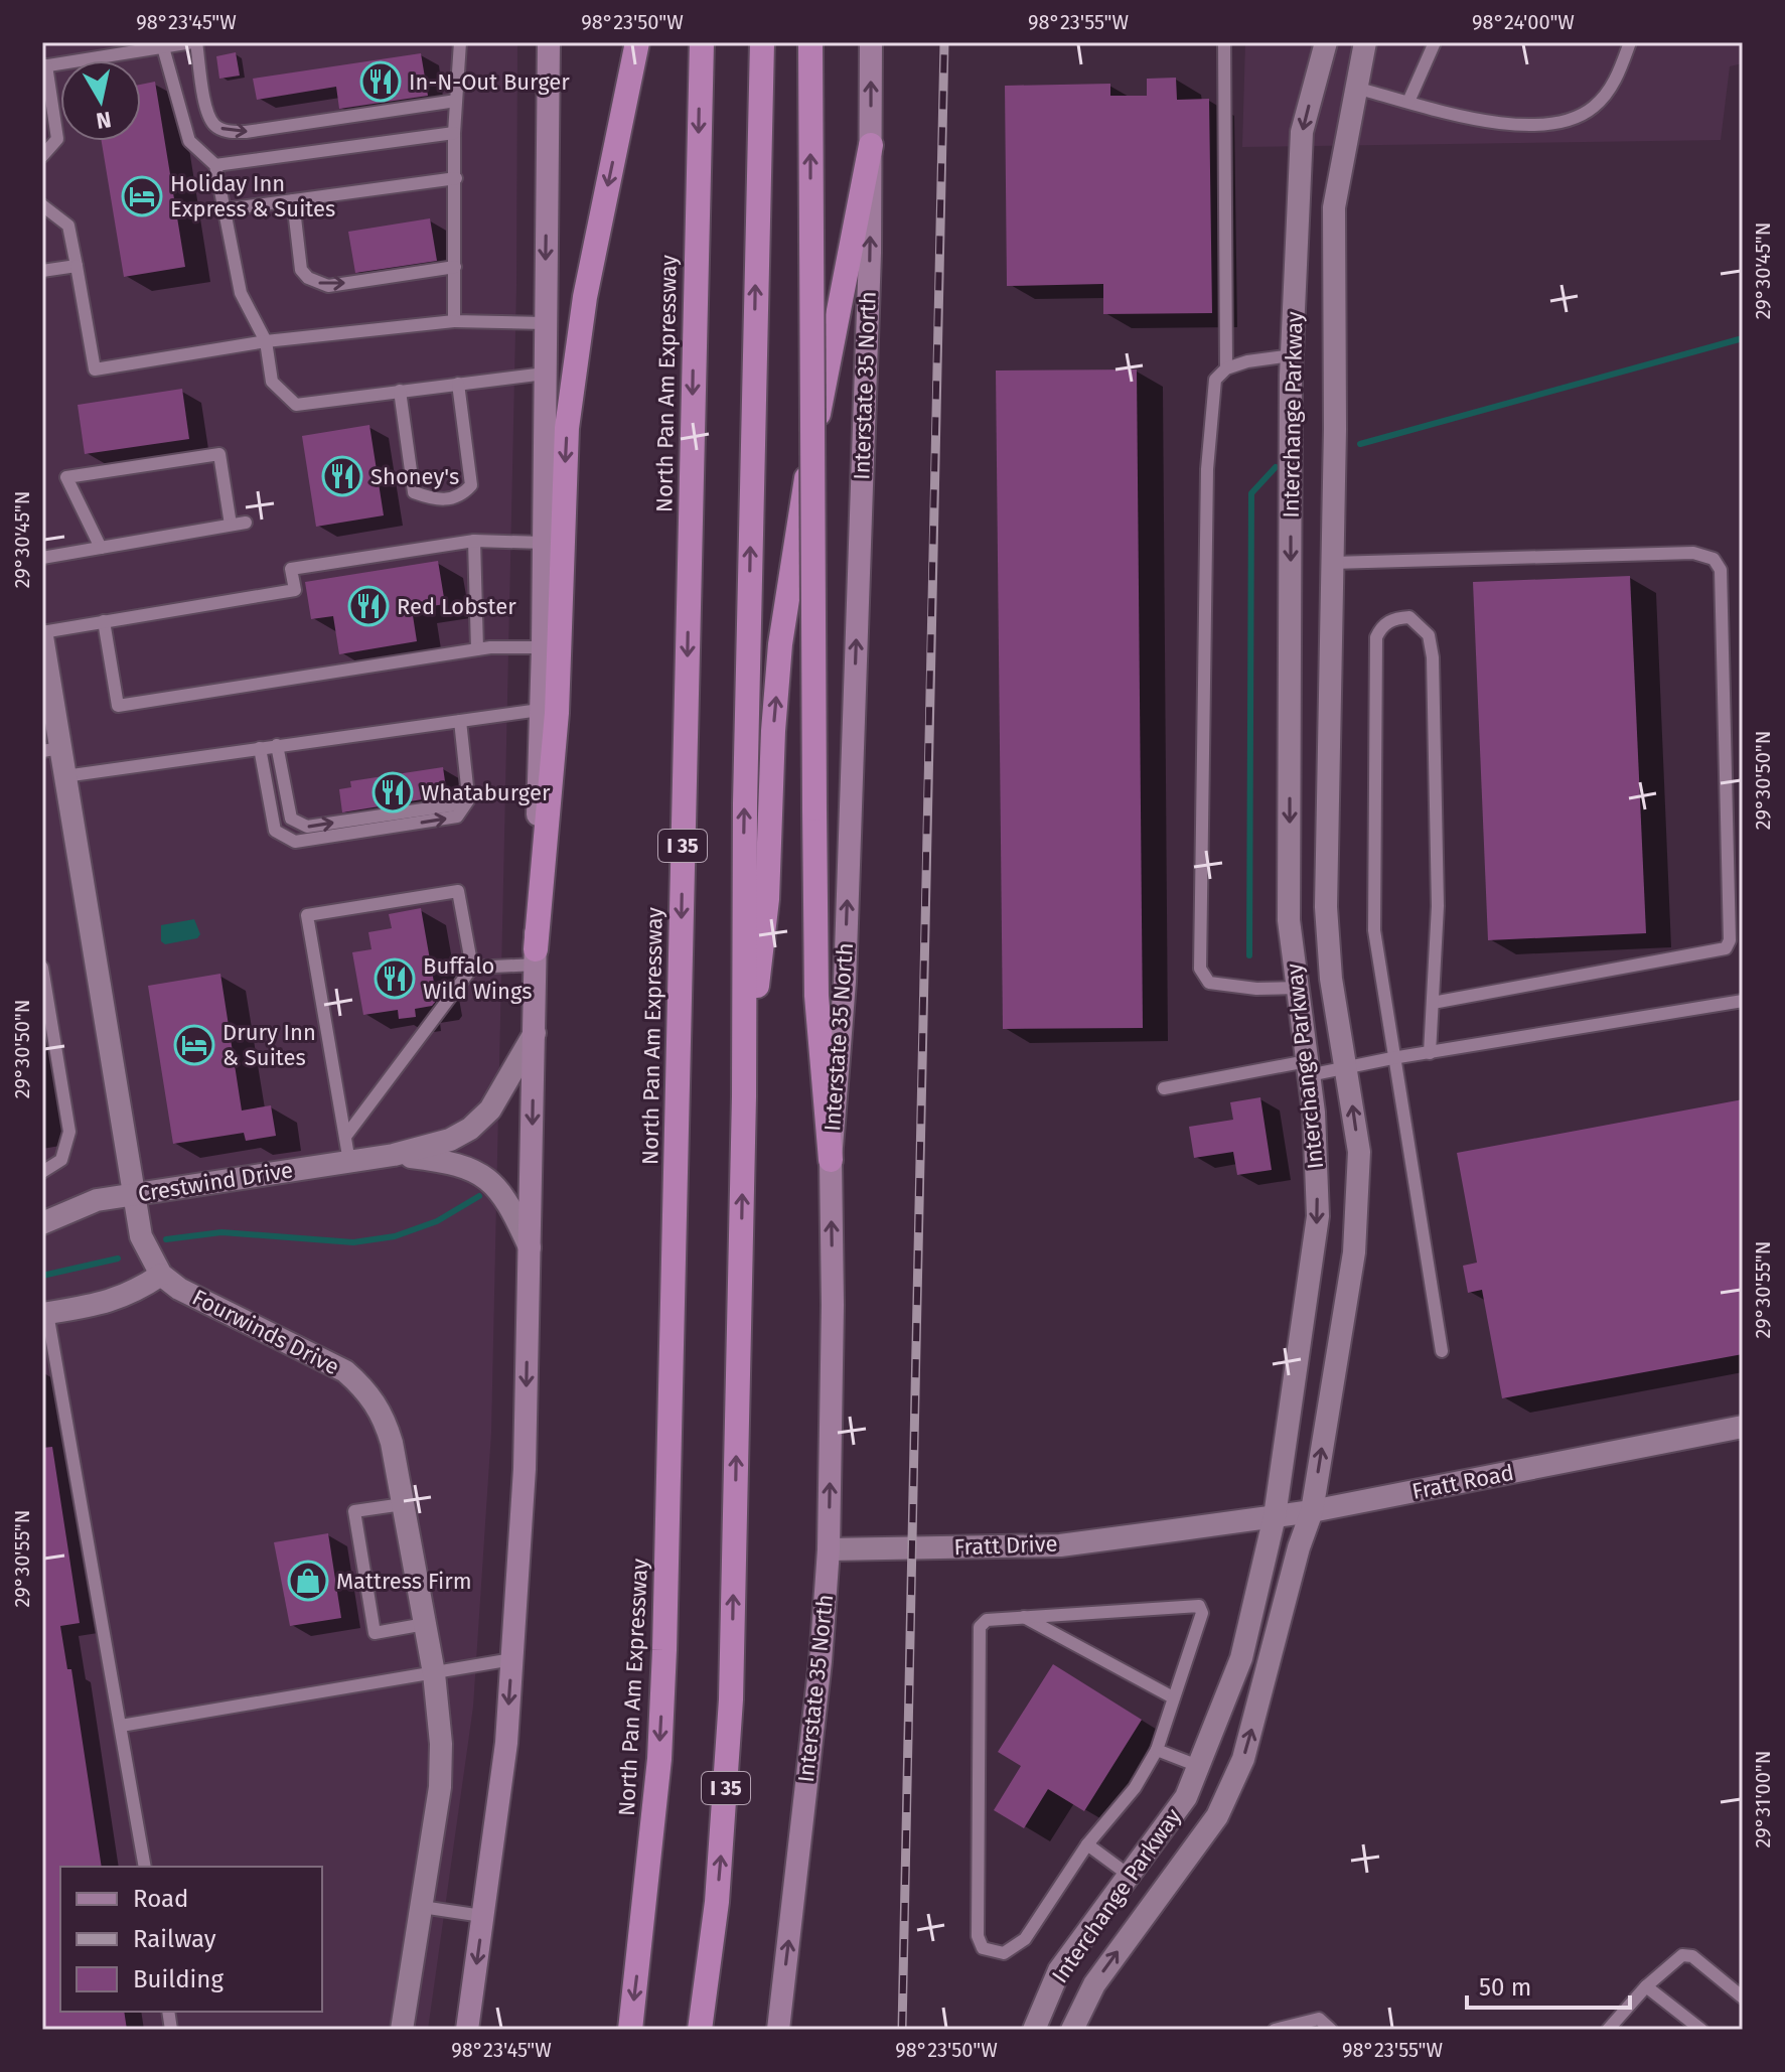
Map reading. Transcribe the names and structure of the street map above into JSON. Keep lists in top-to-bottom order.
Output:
{
  "streets": {
    "highway": ["North Pan Am Expressway", "I 35"],
    "main road": ["Interstate 35 North"],
    "street": [
      "Interchange Parkway",
      "Crestwind Drive",
      "Fourwinds Drive",
      "Fratt Road",
      "Fratt Drive"
    ]
  },
  "crossings": [
    ["Interstate 35 North", "Fratt Drive"],
    ["Interchange Parkway", "Fratt Road"],
    ["Crestwind Drive", "Fourwinds Drive"],
    ["Fratt Road", "Fratt Drive"]
  ],
  "one_way": ["Interstate 35 North"],
  "places": {
    "restaurant": [
      "In-N-Out Burger",
      "Shoney's",
      "Red Lobster",
      "Whataburger",
      "Buffalo Wild Wings"
    ],
    "hotel": ["Holiday Inn Express & Suites", "Drury Inn & Suites"],
    "shop": ["Mattress Firm"]
  },
  "legend": ["Road", "Railway", "Building"],
  "scale_bar": "50 m",
  "north": "bottom",
  "coordinates": [
    "98°23'45\"W",
    "98°23'50\"W",
    "98°23'55\"W",
    "98°24'00\"W",
    "29°30'45\"N",
    "29°30'50\"N",
    "29°30'55\"N",
    "29°31'00\"N"
  ]
}
